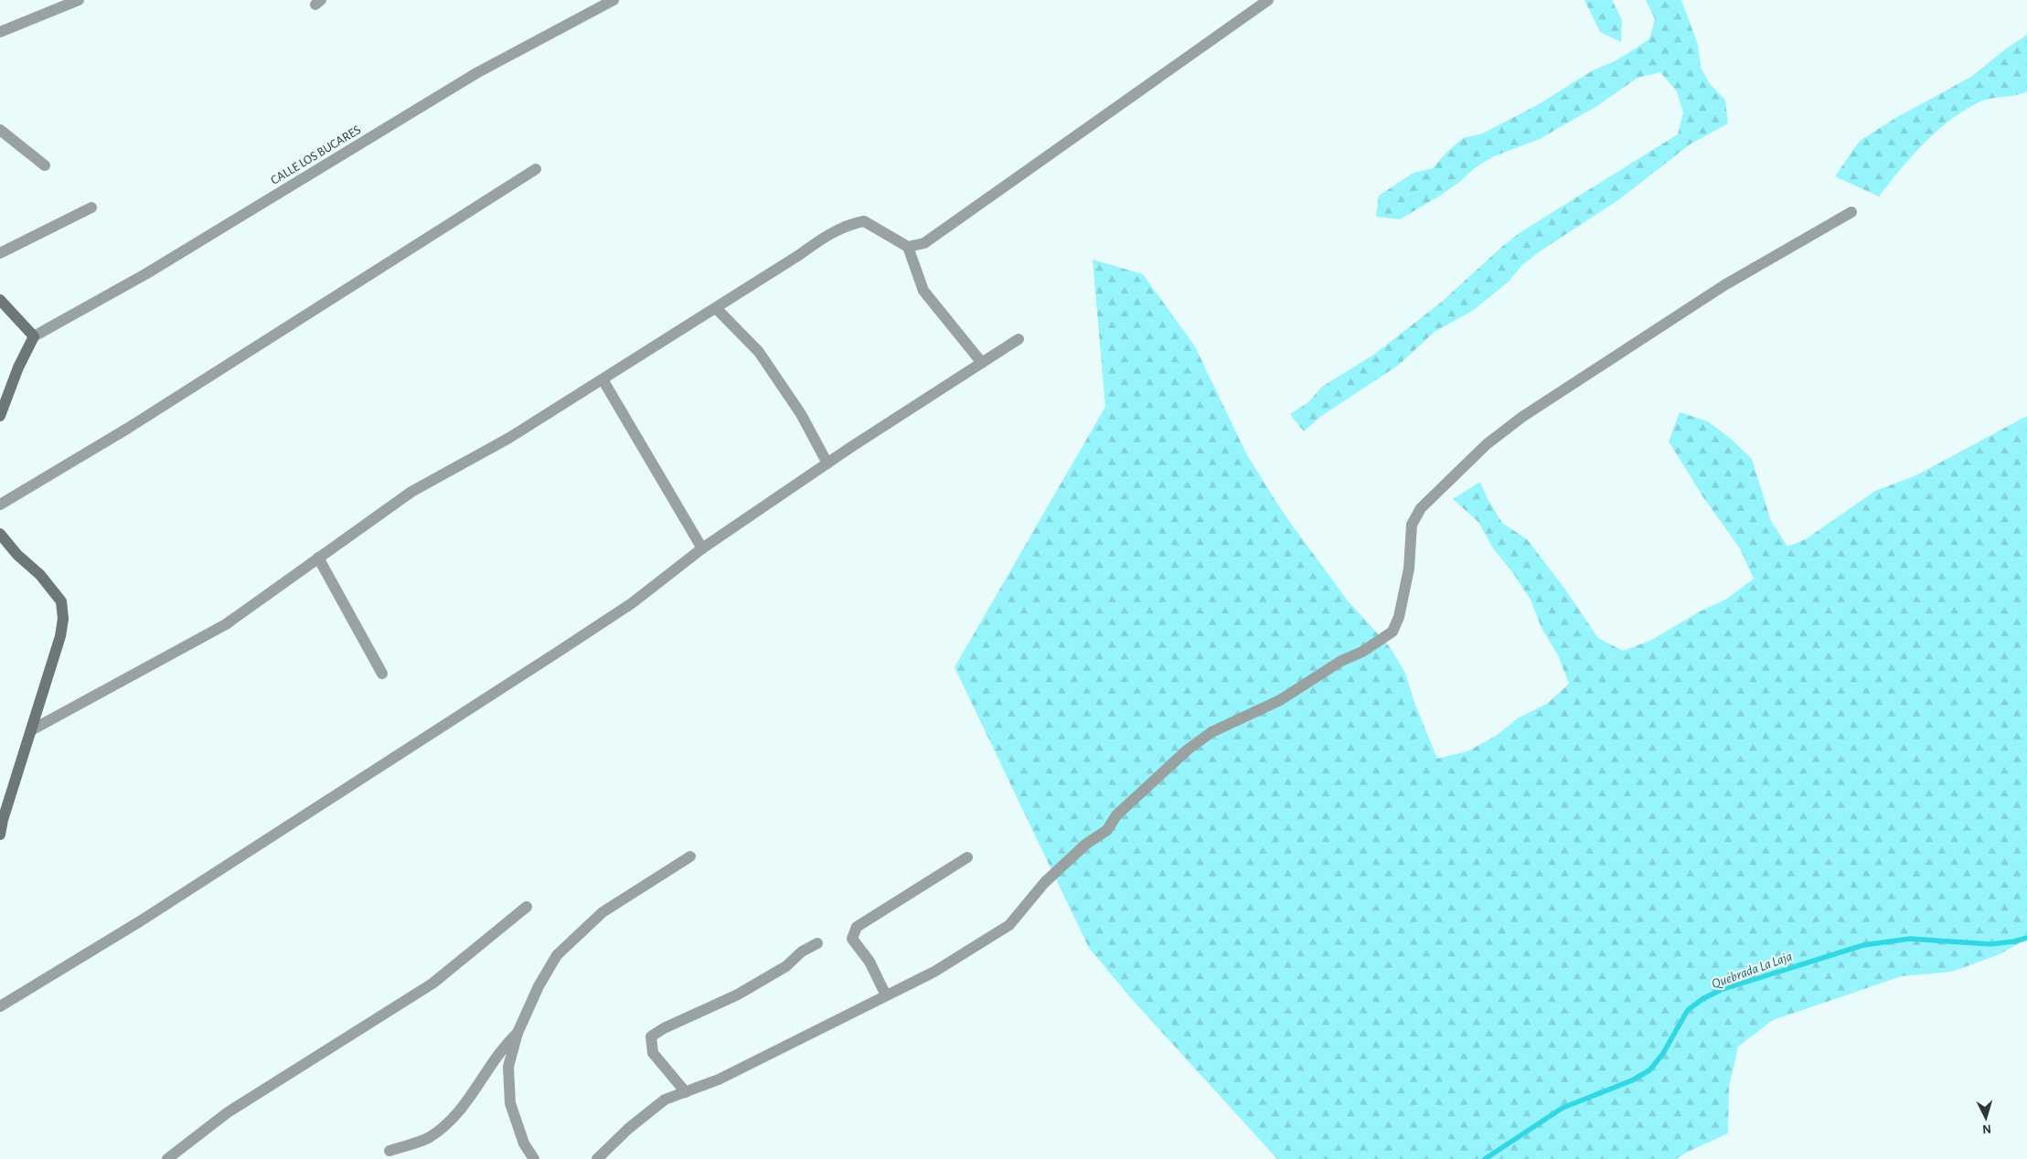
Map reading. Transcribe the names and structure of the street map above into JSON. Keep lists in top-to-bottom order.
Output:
{
  "streets": {
    "street": ["CALLE LOS BUCARES"]
  },
  "water": ["Quebrada La Laja"],
  "north": "bottom"
}
